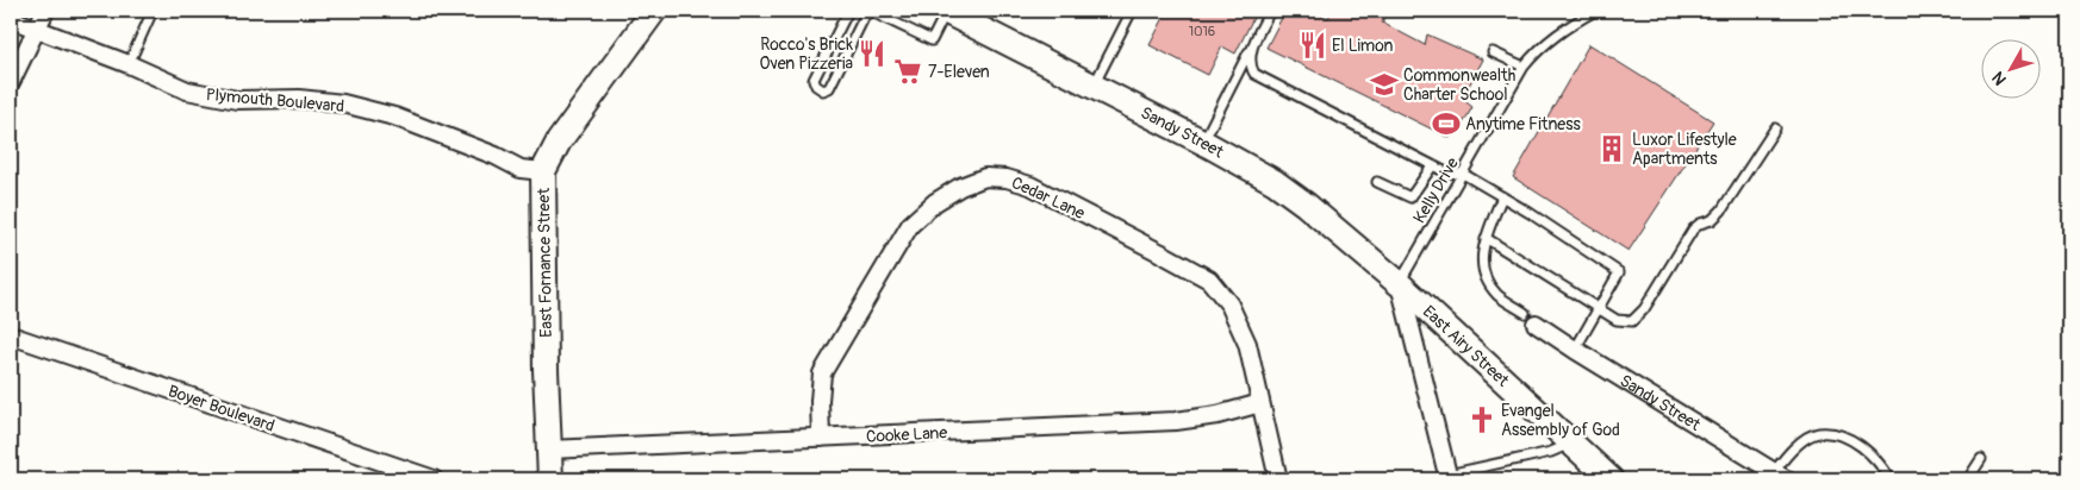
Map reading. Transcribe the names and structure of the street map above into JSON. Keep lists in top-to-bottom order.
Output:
{
  "streets": {
    "main road": ["Sandy Street", "East Fornance Street", "East Airy Street"],
    "street": [
      "Plymouth Boulevard",
      "Cedar Lane",
      "Boyer Boulevard",
      "Cooke Lane"
    ],
    "lane": ["Kelly Drive"]
  },
  "crossings": [
    ["Plymouth Boulevard", "East Fornance Street"],
    ["Sandy Street", "Kelly Drive"],
    ["Sandy Street", "East Airy Street"],
    ["Kelly Drive", "East Airy Street"],
    ["Cedar Lane", "Cooke Lane"],
    ["East Fornance Street", "Cooke Lane"]
  ],
  "places": {
    "restaurant": ["El Limon", "Rocco's Brick Oven Pizzeria"],
    "supermarket": ["7-Eleven"],
    "school or university": ["Commonwealth Charter School"],
    "sports": ["Anytime Fitness"],
    "building": ["Luxor Lifestyle Apartments"],
    "church": ["Evangel Assembly of God"]
  },
  "house_numbers": ["1016"],
  "north": "bottom left"
}
